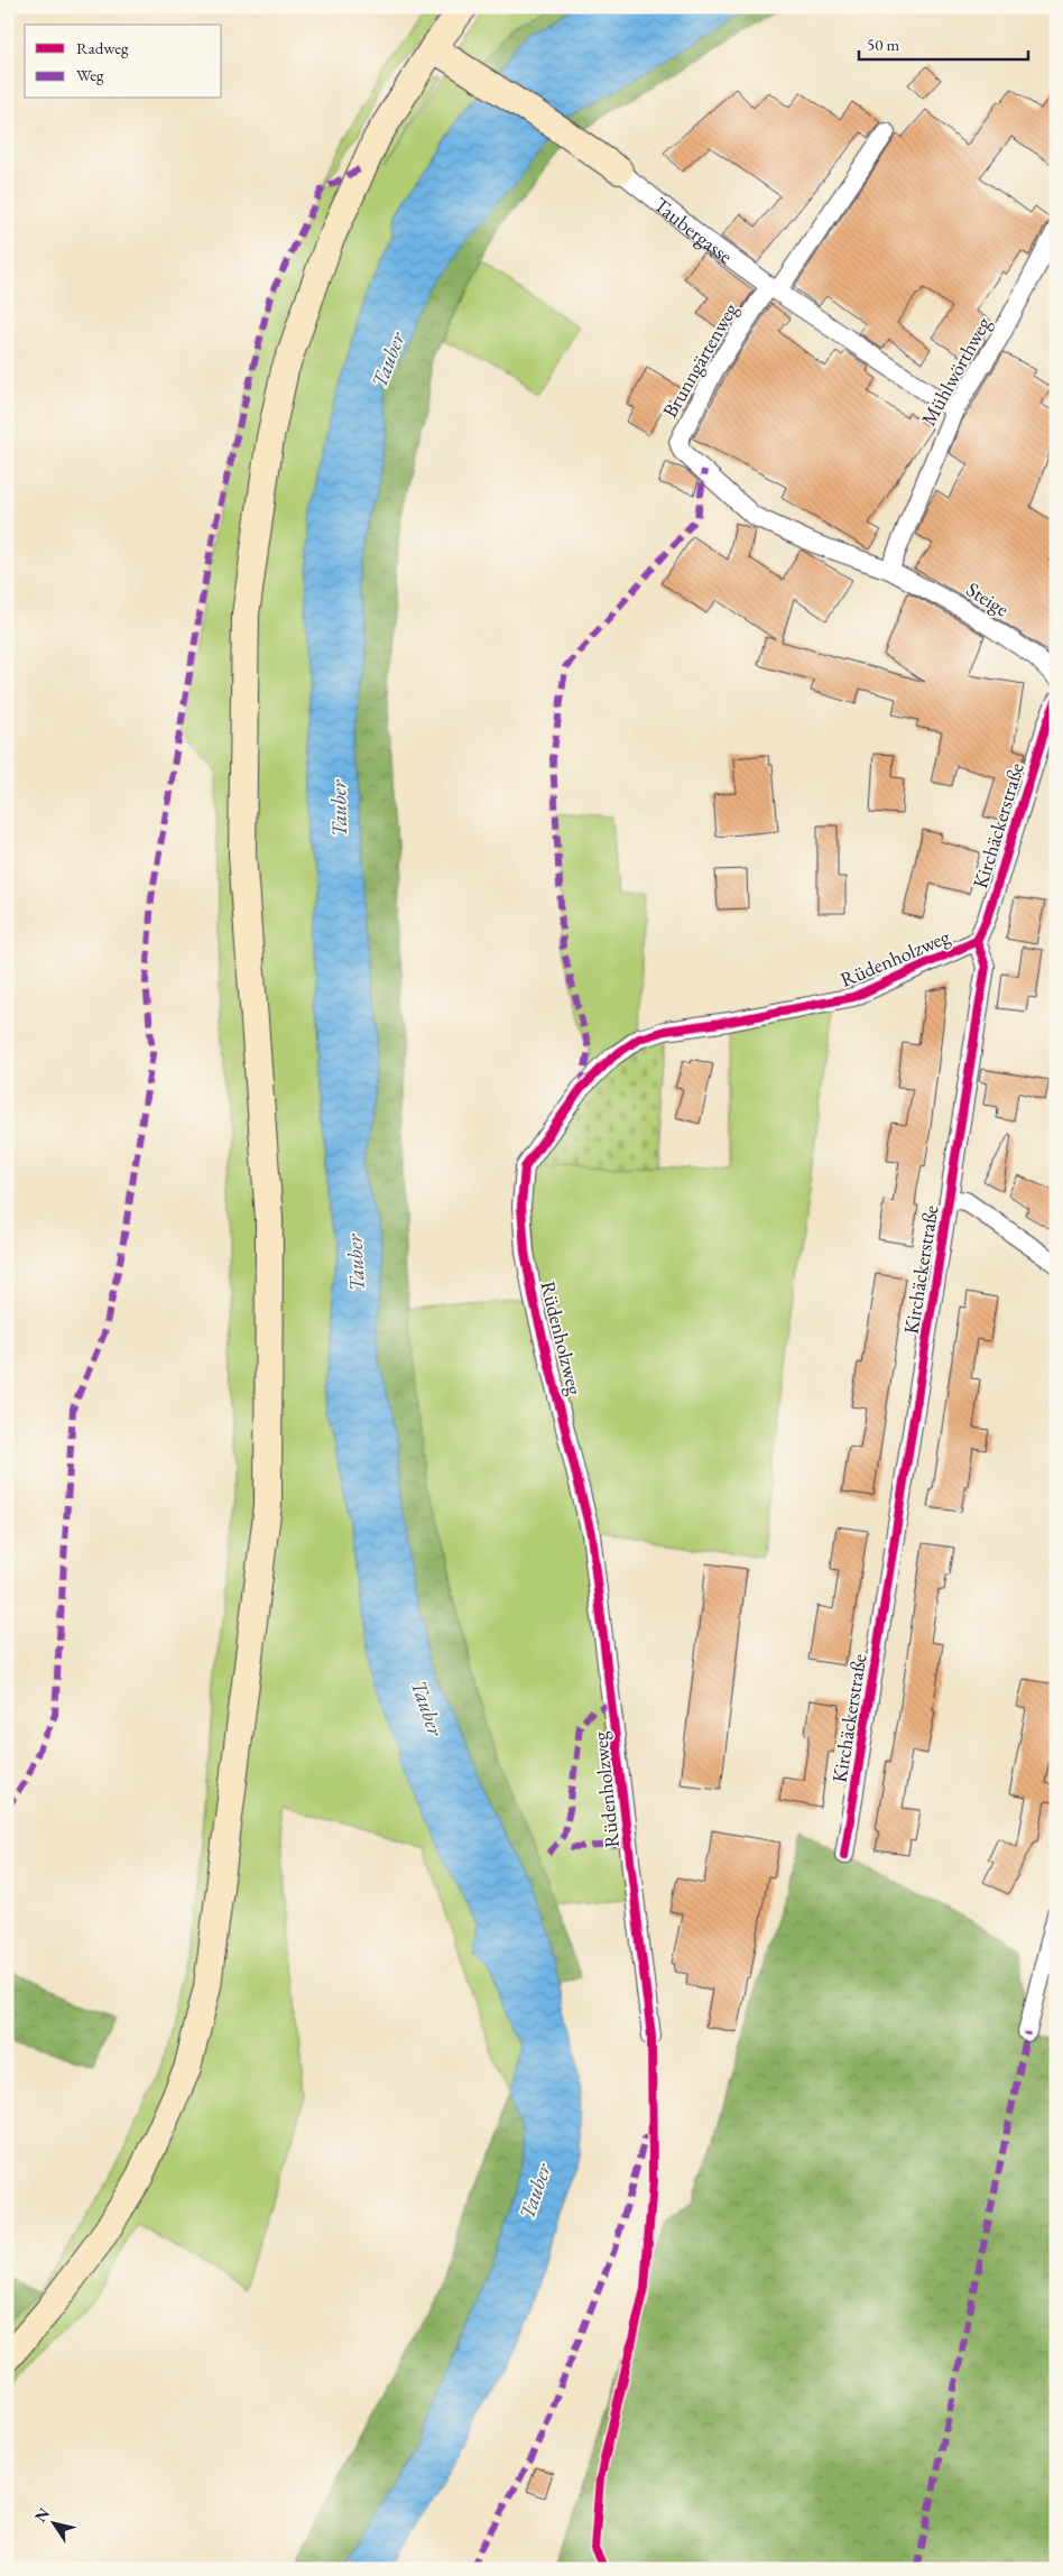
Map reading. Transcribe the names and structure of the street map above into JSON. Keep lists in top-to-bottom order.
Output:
{
  "streets": {
    "main road": ["Taubergasse"],
    "street": [
      "Brunngärtenweg",
      "Mühlwörthweg",
      "Steige",
      "Kirchäckerstraße",
      "Rüdenholzweg"
    ]
  },
  "crossings": [
    ["Taubergasse", "Brunngärtenweg"],
    ["Taubergasse", "Mühlwörthweg"],
    ["Brunngärtenweg", "Mühlwörthweg"],
    ["Brunngärtenweg", "Steige"],
    ["Mühlwörthweg", "Steige"],
    ["Kirchäckerstraße", "Rüdenholzweg"]
  ],
  "water": ["Tauber"],
  "legend": ["Radweg", "Weg"],
  "scale_bar": "50 m",
  "north": "top left"
}
